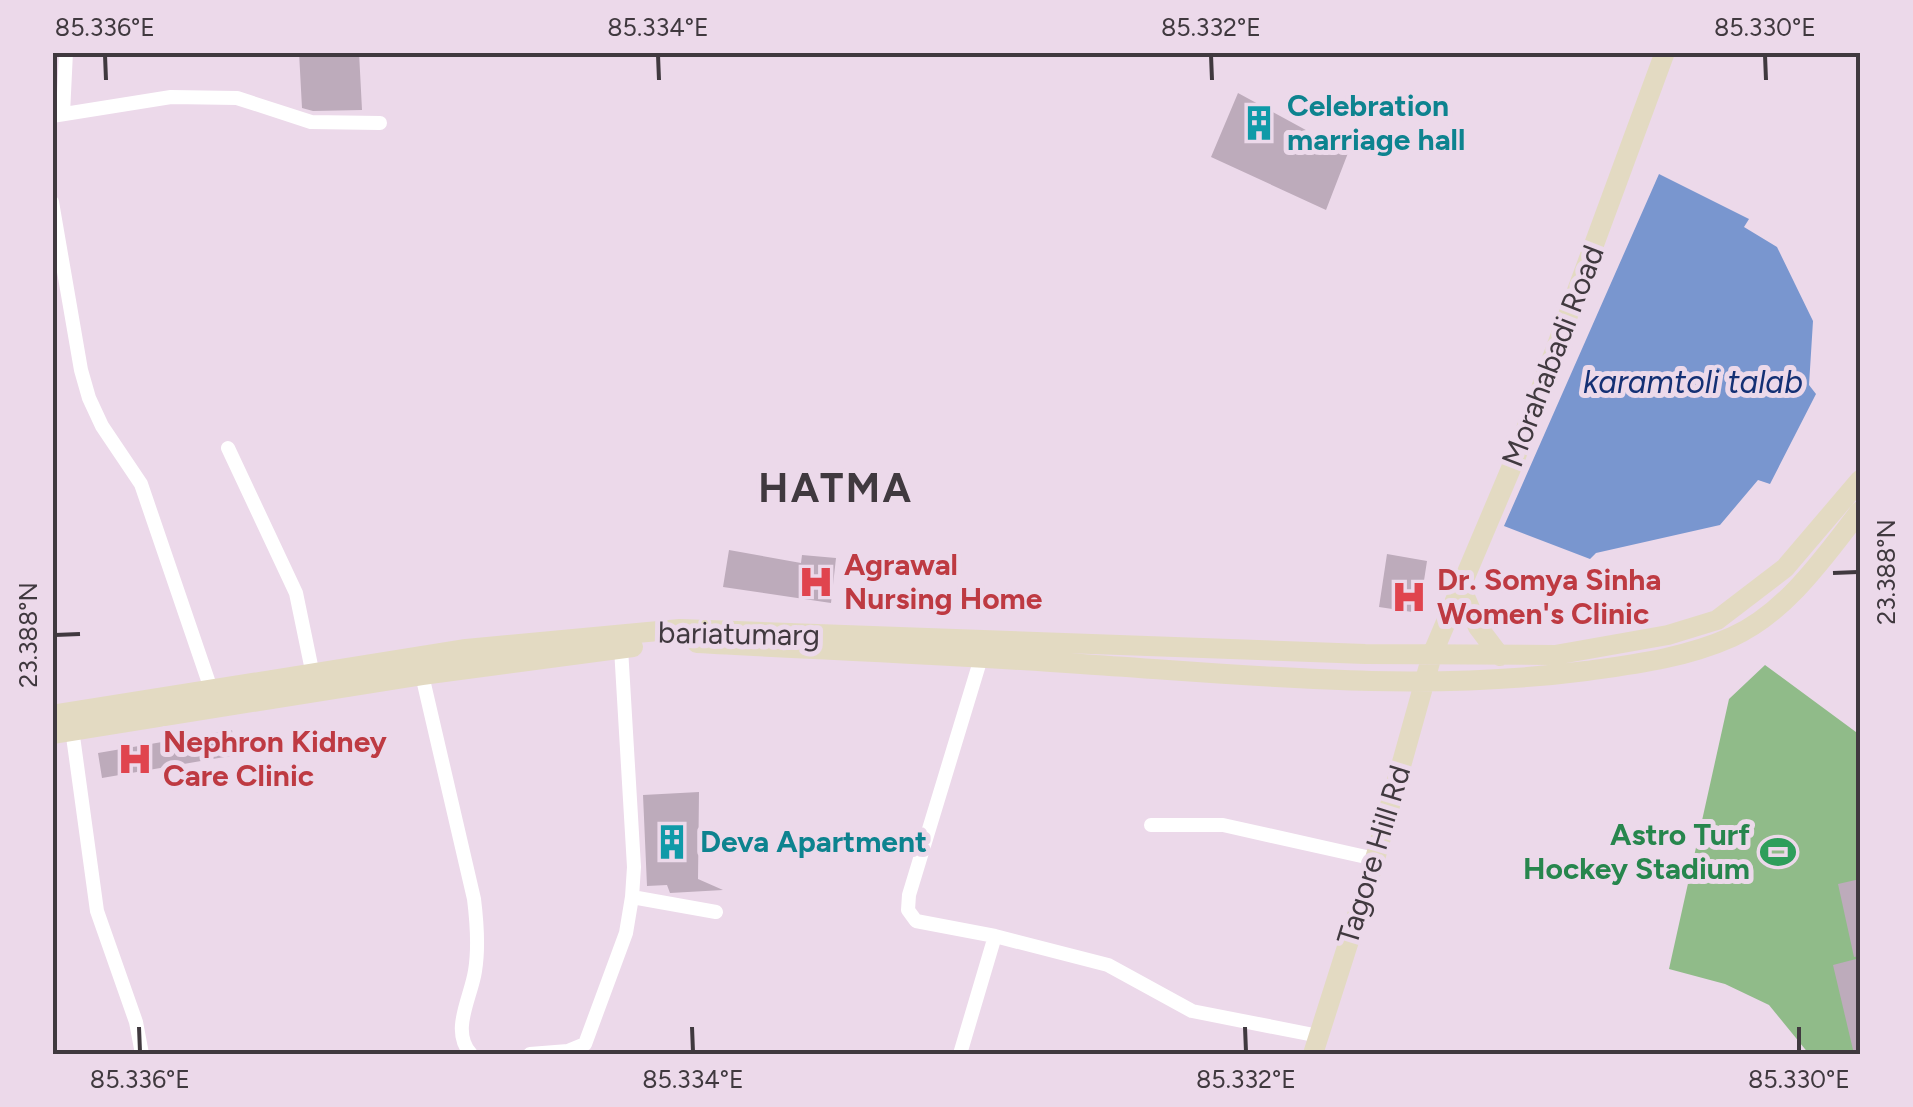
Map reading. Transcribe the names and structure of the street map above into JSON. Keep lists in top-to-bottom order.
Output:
{
  "streets": {
    "main road": ["Morahabadi Road", "bariatumarg", "Tagore Hill Rd"]
  },
  "crossings": [
    ["Morahabadi Road", "bariatumarg"],
    ["Morahabadi Road", "Tagore Hill Rd"],
    ["bariatumarg", "Tagore Hill Rd"]
  ],
  "districts": ["HATMA"],
  "water": ["karamtoli talab"],
  "places": {
    "building": ["Celebration marriage hall", "Deva Apartment"],
    "hospital": ["Agrawal Nursing Home", "Dr. Somya Sinha Women's Clinic", "Nephron Kidney Care Clinic"],
    "sports": ["Astro Turf Hockey Stadium"]
  },
  "coordinates": [
    "85.336°E",
    "85.334°E",
    "85.332°E",
    "85.330°E",
    "23.388°N"
  ]
}
